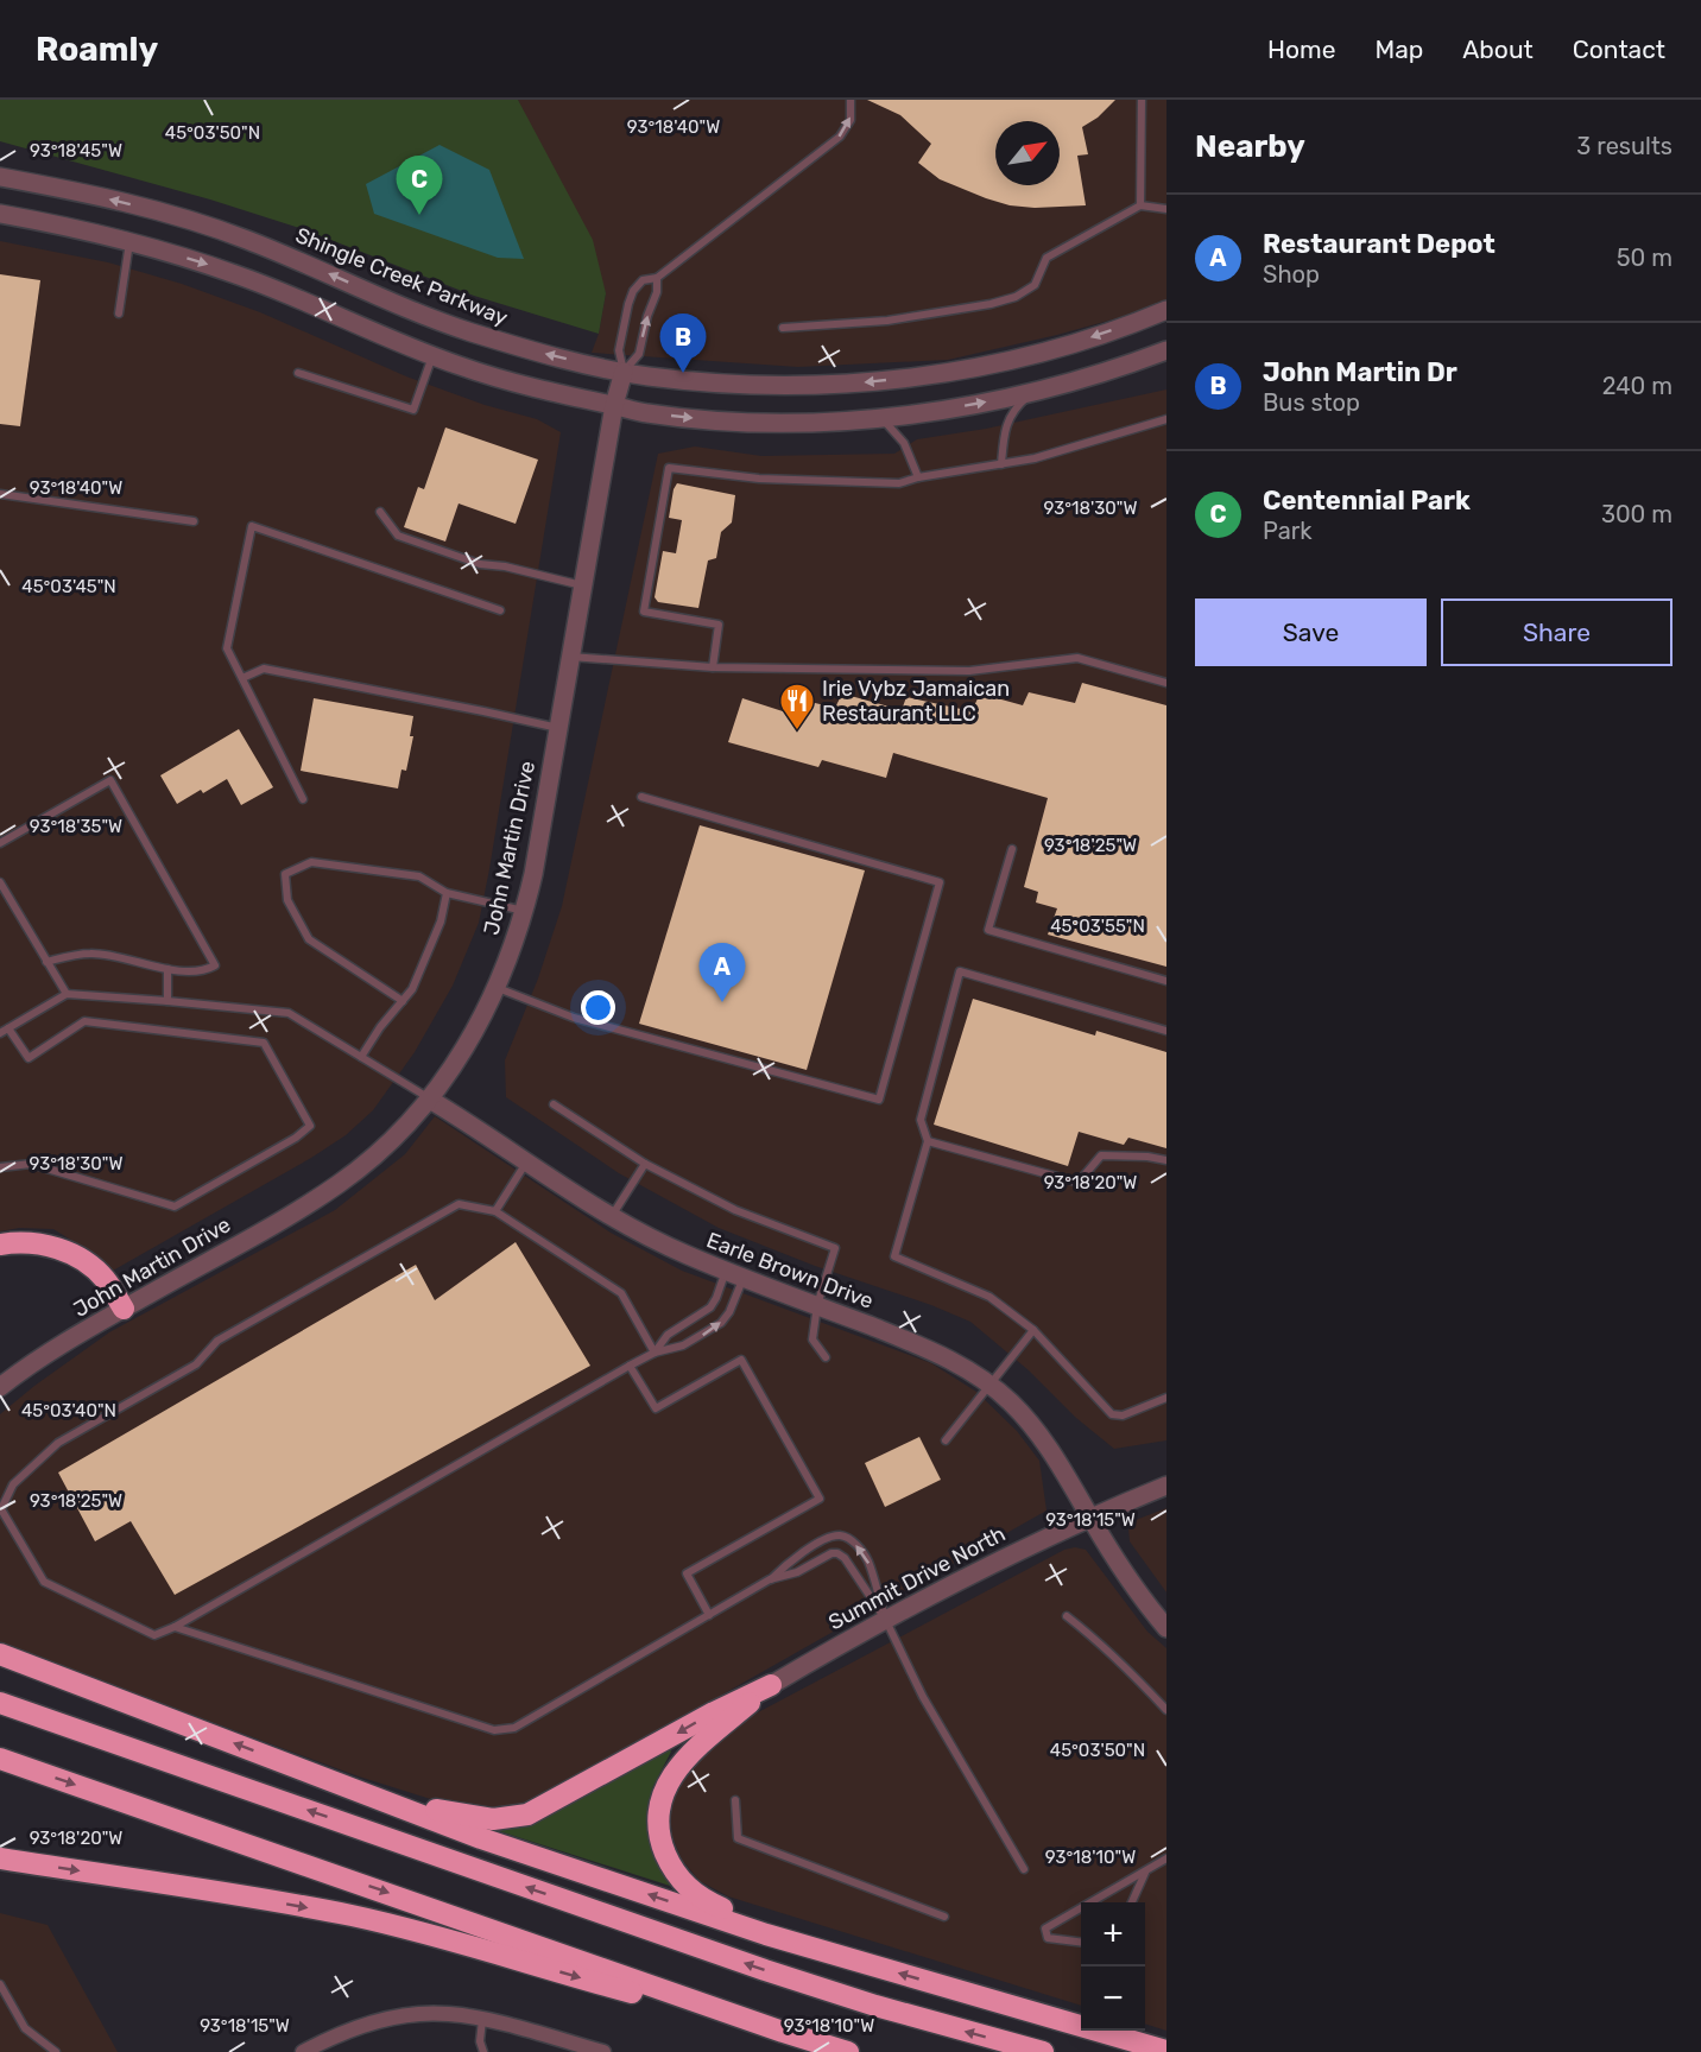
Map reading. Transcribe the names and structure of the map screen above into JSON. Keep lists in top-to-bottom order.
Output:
{
  "streets": {
    "street": [
      "Shingle Creek Parkway",
      "John Martin Drive",
      "Earle Brown Drive",
      "Summit Drive North"
    ]
  },
  "crossings": [
    ["Shingle Creek Parkway", "John Martin Drive"],
    ["John Martin Drive", "Earle Brown Drive"],
    ["Earle Brown Drive", "Summit Drive North"]
  ],
  "places": {
    "restaurant": ["Irie Vybz Jamaican Restaurant LLC"]
  },
  "north": "top right",
  "page": {
    "header": "Roamly",
    "nav": [
      "Home",
      "Map",
      "About",
      "Contact"
    ],
    "heading": ["Nearby", "3 results"],
    "pins": ["C", "B", "A"],
    "list": [
      {
        "mark": "A",
        "name": "Restaurant Depot",
        "note": "Shop",
        "value": "50 m"
      },
      {
        "mark": "B",
        "name": "John Martin Dr",
        "note": "Bus stop",
        "value": "240 m"
      },
      {
        "mark": "C",
        "name": "Centennial Park",
        "note": "Park",
        "value": "300 m"
      }
    ],
    "buttons": ["Save", "Share"],
    "map_buttons": ["+", "−"]
  },
  "coordinates": [
    "93°18'40\"W",
    "45°03'50\"N",
    "93°18'45\"W",
    "93°18'30\"W",
    "45°03'45\"N",
    "93°18'35\"W",
    "93°18'25\"W",
    "45°03'55\"N",
    "93°18'20\"W",
    "45°03'40\"N",
    "93°18'15\"W",
    "93°18'10\"W"
  ]
}
